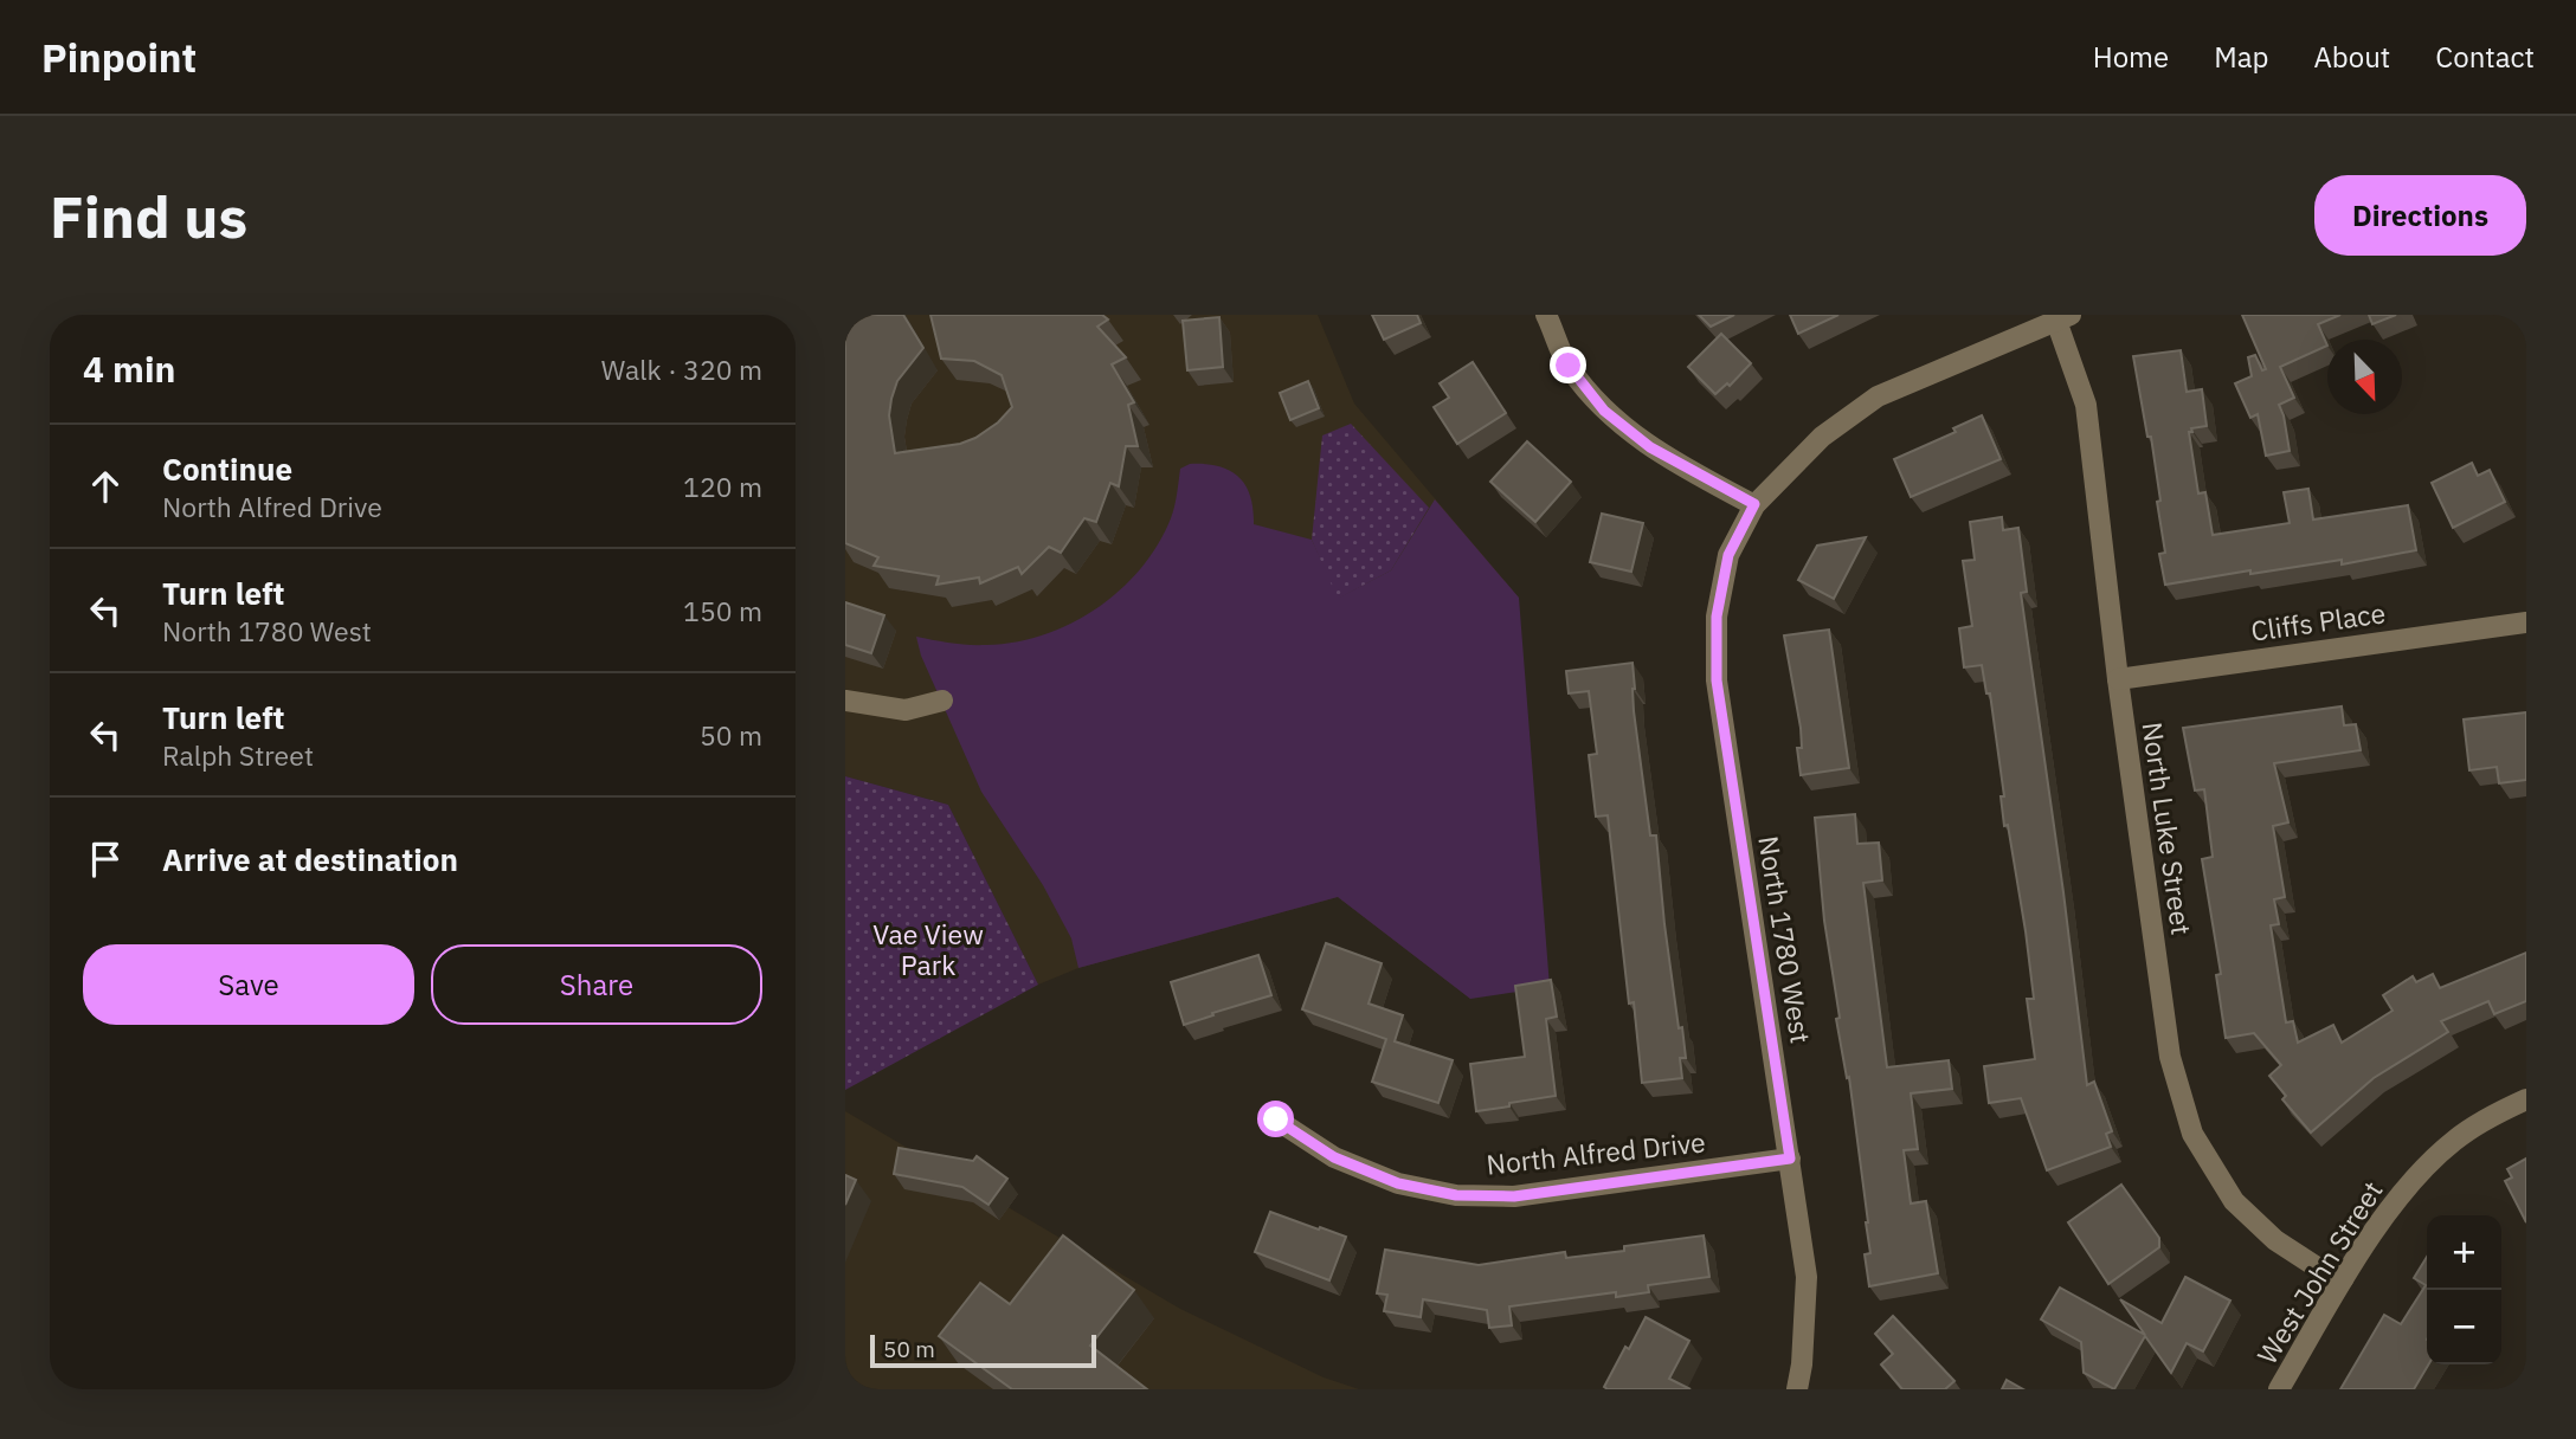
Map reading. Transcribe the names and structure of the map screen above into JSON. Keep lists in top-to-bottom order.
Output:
{
  "streets": {
    "street": [
      "Cliffs Place",
      "North Luke Street",
      "North 1780 West",
      "North Alfred Drive",
      "West John Street"
    ]
  },
  "crossings": [
    ["Cliffs Place", "North Luke Street"],
    ["North Luke Street", "North 1780 West"],
    ["North Luke Street", "West John Street"],
    ["North 1780 West", "North Alfred Drive"]
  ],
  "parks": ["Vae View Park"],
  "scale_bar": "50 m",
  "north": "bottom right",
  "page": {
    "header": "Pinpoint",
    "nav": [
      "Home",
      "Map",
      "About",
      "Contact"
    ],
    "buttons": [
      "Directions",
      ["Save", "Share"]
    ],
    "title": "Find us",
    "heading": ["4 min", "Walk · 320 m"],
    "list": [
      ["Continue", "North Alfred Drive", "120 m"],
      ["Turn left", "North 1780 West", "150 m"],
      ["Turn left", "Ralph Street", "50 m"],
      "Arrive at destination"
    ],
    "map_buttons": ["+", "−"],
    "scale": "50 m"
  }
}
